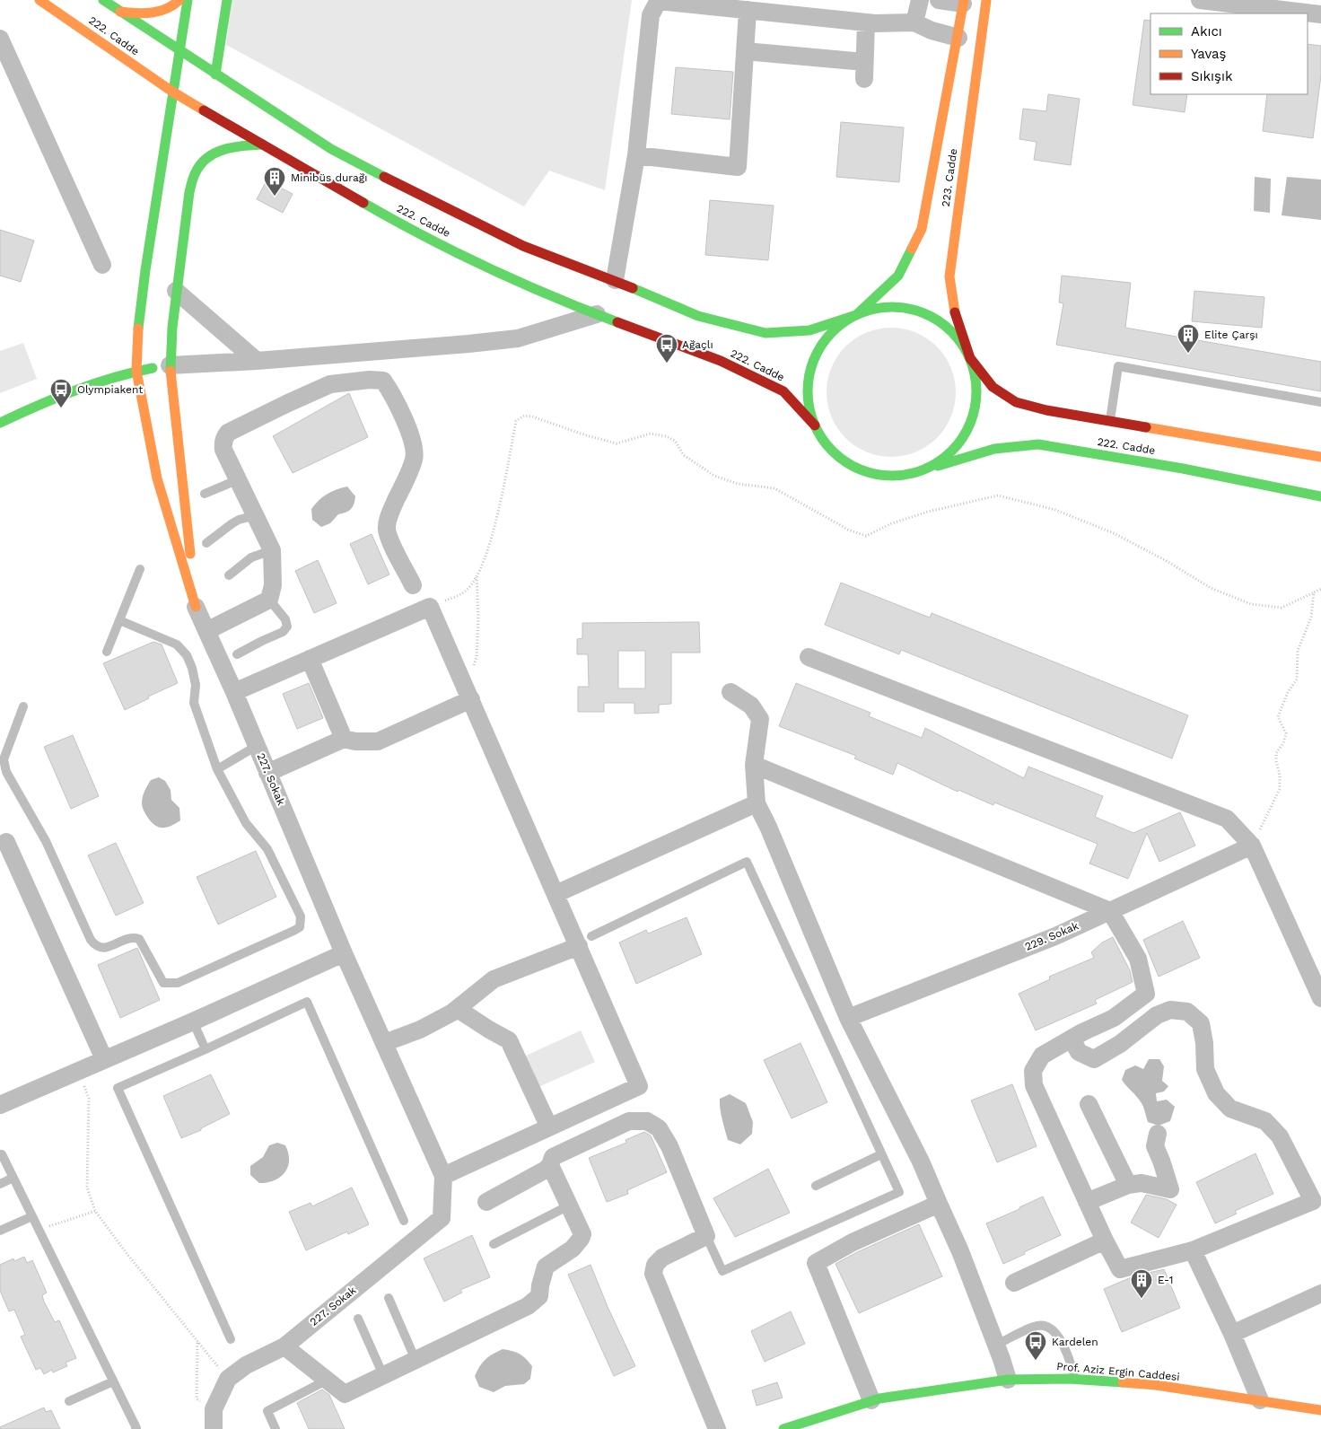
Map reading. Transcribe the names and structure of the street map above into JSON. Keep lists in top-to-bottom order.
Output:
{
  "streets": {
    "main road": ["222. Cadde", "223. Cadde", "Prof. Aziz Ergin Caddesi"],
    "street": ["227. Sokak", "229. Sokak"]
  },
  "crossings": [
    ["222. Cadde", "223. Cadde"]
  ],
  "places": {
    "building": ["Minibüs durağı", "Elite Çarşı", "E-1"],
    "bus stop": ["Ağaçlı", "Olympiakent", "Kardelen"]
  },
  "legend": ["Akıcı", "Yavaş", "Sıkışık"]
}
